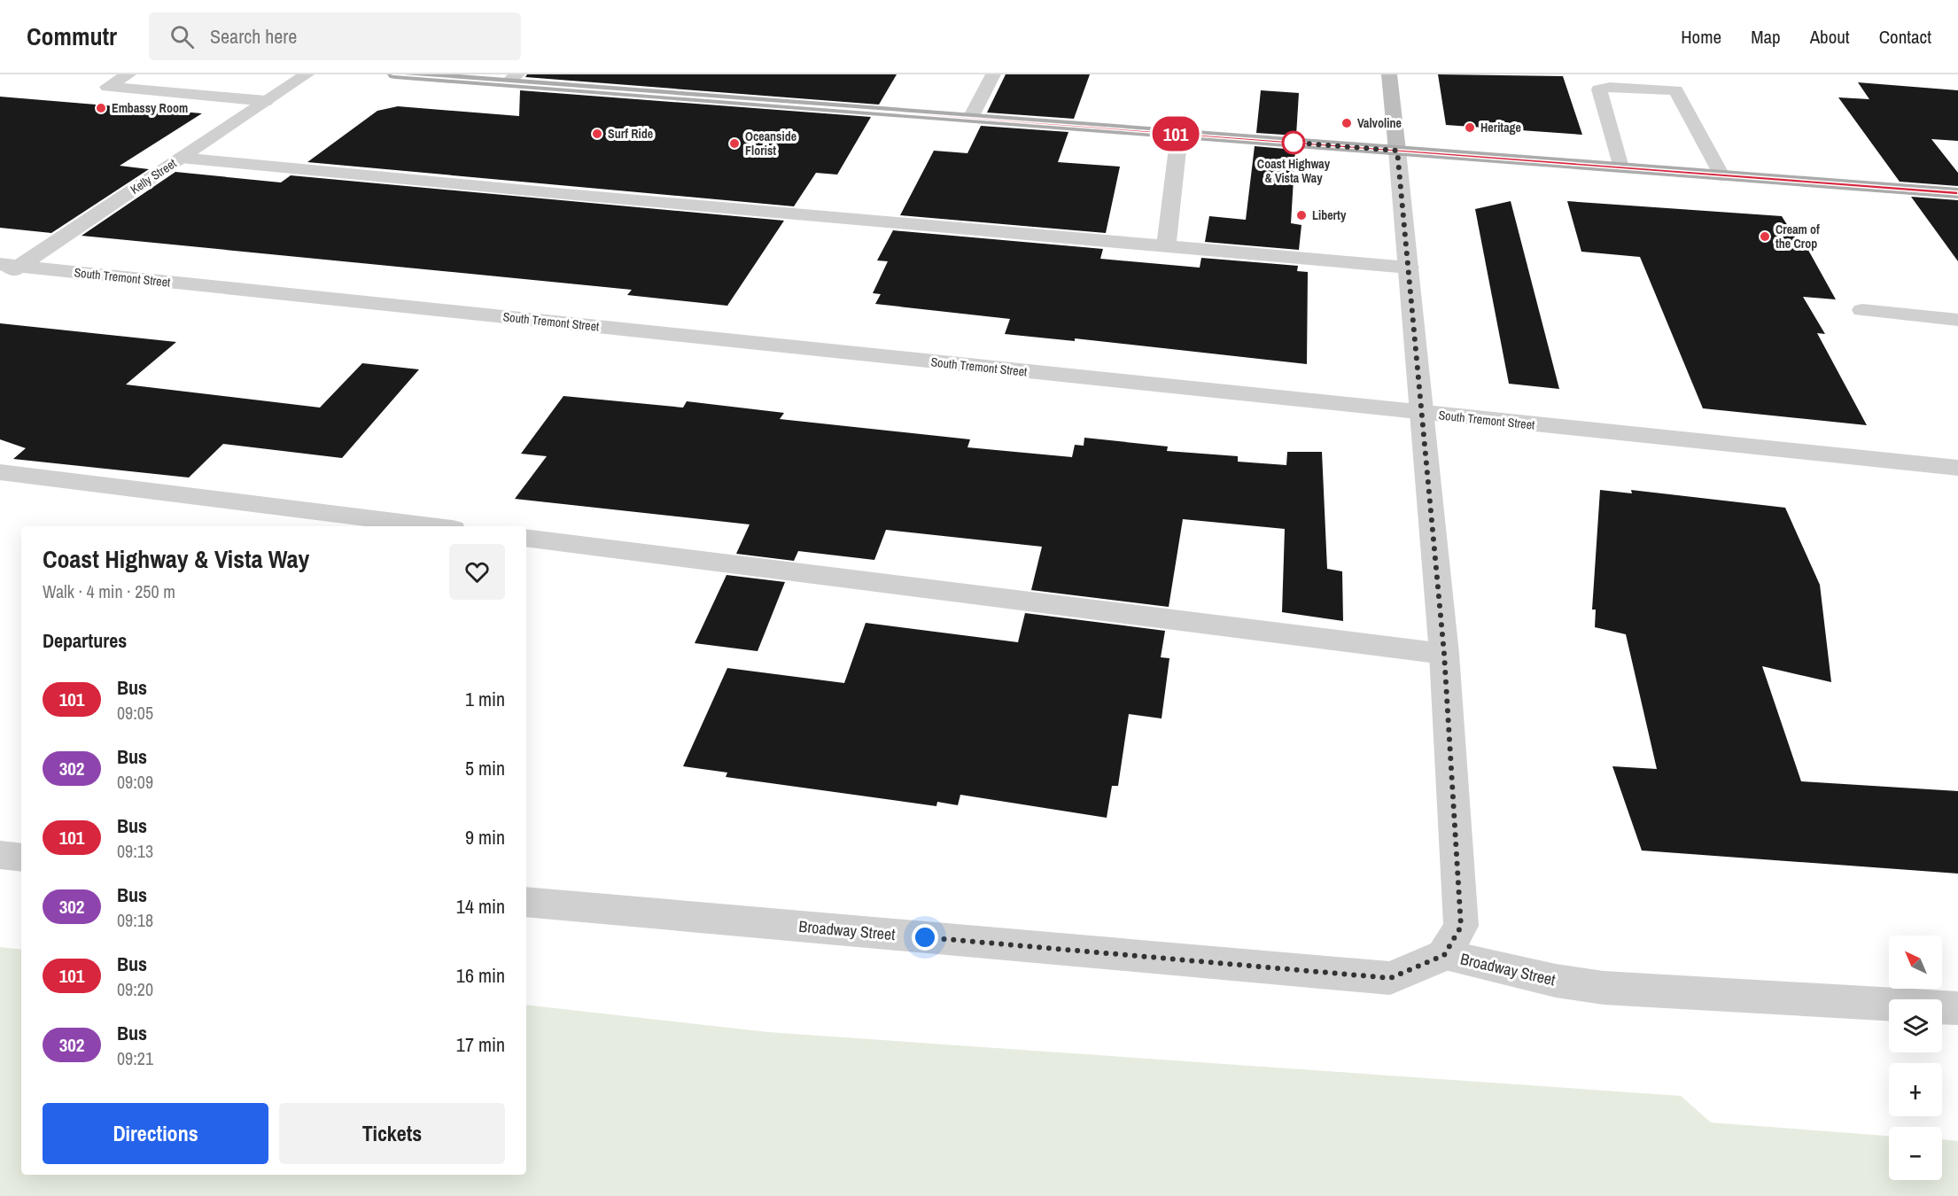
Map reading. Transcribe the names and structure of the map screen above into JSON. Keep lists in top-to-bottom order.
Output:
{
  "streets": {
    "street": ["Kelly Street", "South Tremont Street", "Broadway Street"]
  },
  "crossings": [
    ["Kelly Street", "South Tremont Street"]
  ],
  "places": [
    "Embassy Room",
    "Valvoline",
    "Heritage",
    "Surf Ride",
    "Coast Highway & Vista Way",
    "Oceanside Florist",
    "Liberty",
    "Cream of the Crop"
  ],
  "lines": ["bus line 101"],
  "north": "top left",
  "page": {
    "header": "Commutr",
    "search": "Search here",
    "nav": [
      "Home",
      "Map",
      "About",
      "Contact"
    ],
    "on_map": "101",
    "heading": [
      ["Coast Highway & Vista Way", "Walk · 4 min · 250 m"],
      "Departures"
    ],
    "list": [
      {
        "mark": "101",
        "name": "Bus",
        "note": "09:05",
        "value": "1 min"
      },
      {
        "mark": "302",
        "name": "Bus",
        "note": "09:09",
        "value": "5 min"
      },
      {
        "mark": "101",
        "name": "Bus",
        "note": "09:13",
        "value": "9 min"
      },
      {
        "mark": "302",
        "name": "Bus",
        "note": "09:18",
        "value": "14 min"
      },
      {
        "mark": "101",
        "name": "Bus",
        "note": "09:20",
        "value": "16 min"
      },
      {
        "mark": "302",
        "name": "Bus",
        "note": "09:21",
        "value": "17 min"
      }
    ],
    "map_buttons": ["+", "−"],
    "buttons": ["Directions", "Tickets"]
  }
}
